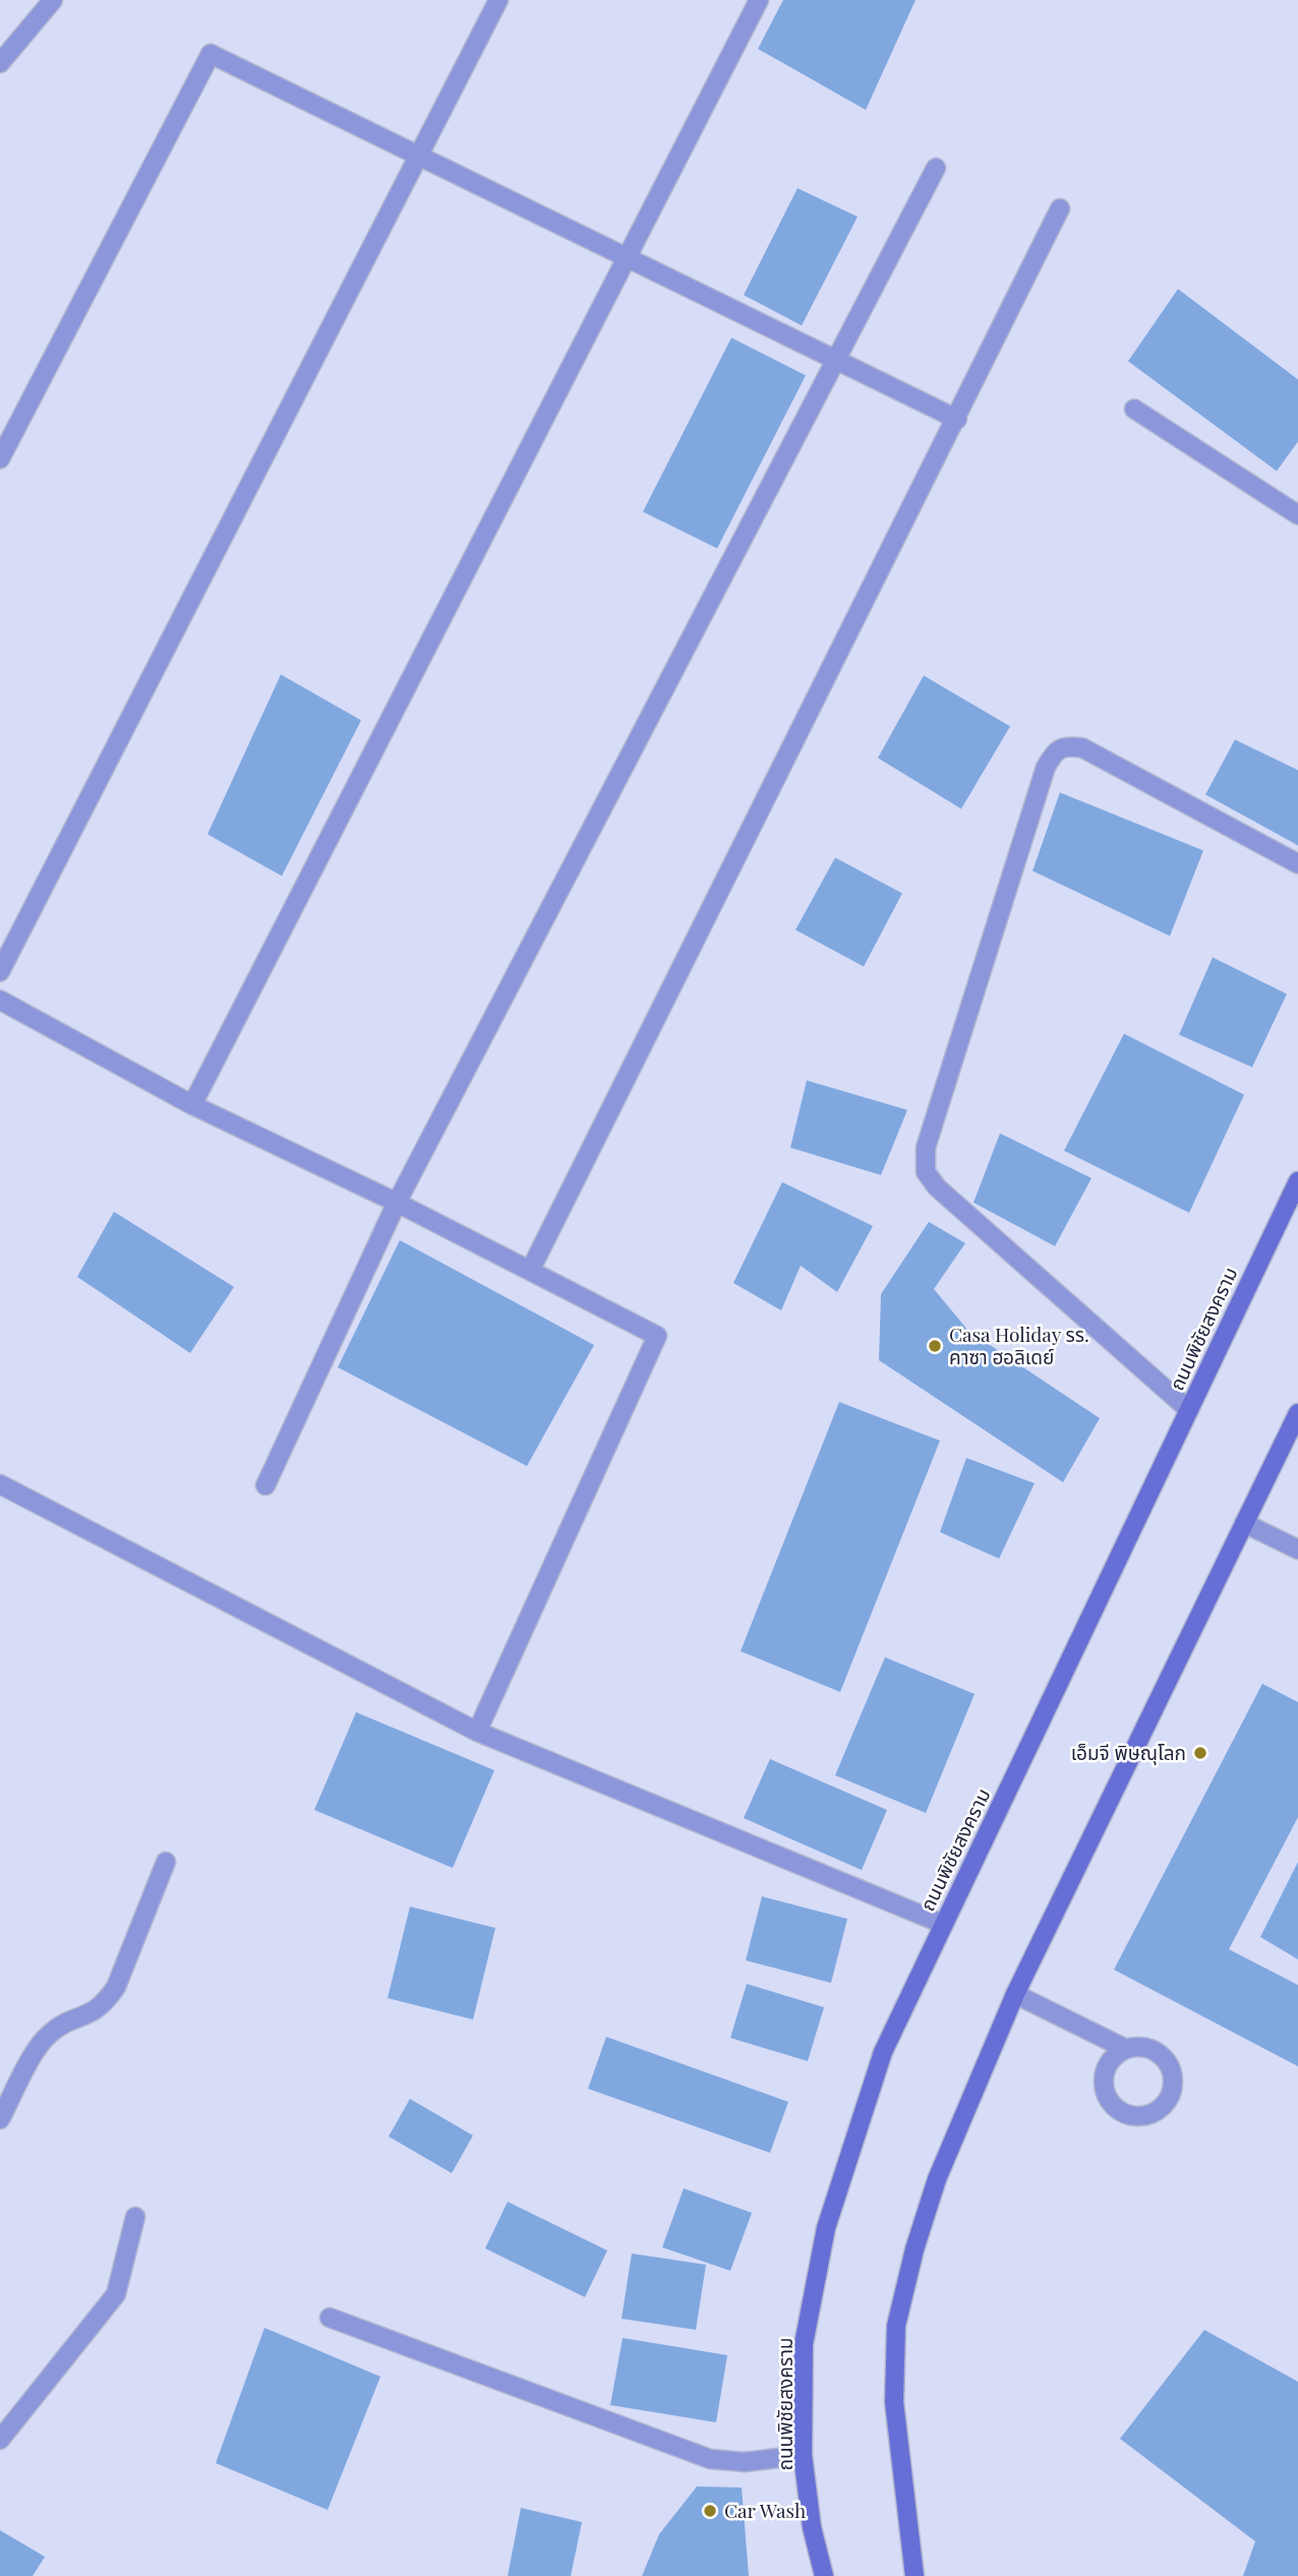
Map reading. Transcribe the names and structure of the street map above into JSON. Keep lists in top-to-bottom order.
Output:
{
  "streets": {
    "main road": ["ถนนพิชัยสงคราม"]
  },
  "places": ["Casa Holiday รร. คาซา ฮอลิเดย์", "เอ็มจี พิษณุโลก", "Car Wash"]
}
